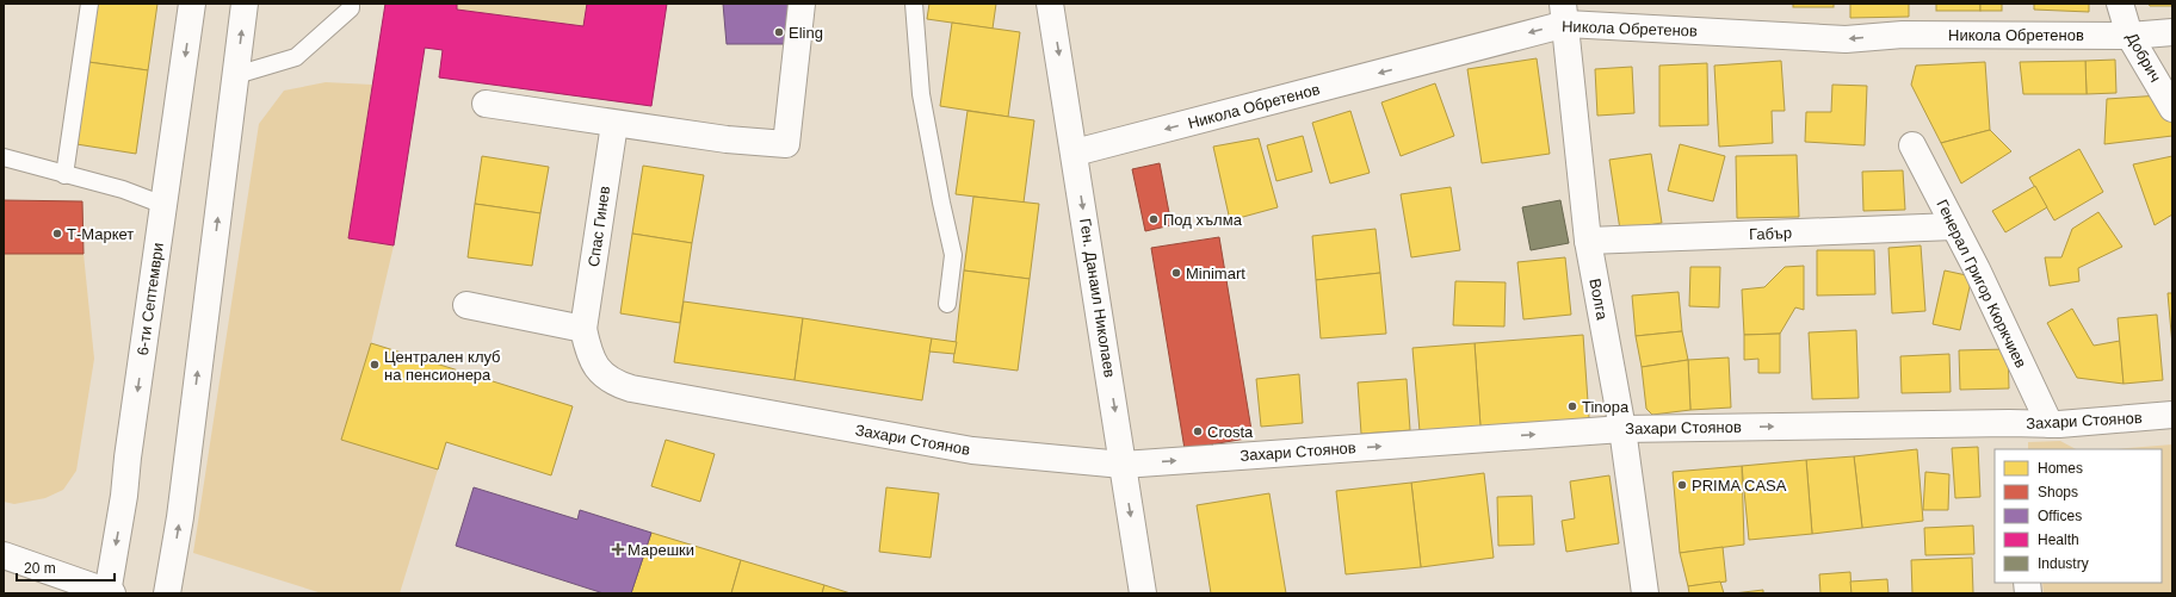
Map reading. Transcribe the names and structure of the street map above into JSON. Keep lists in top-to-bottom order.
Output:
{
  "streets": {
    "street": [
      "Никола Обретенов",
      "Добрич",
      "Спас Гинев",
      "Габър",
      "Генерал Григор Кюркчиев",
      "Ген. Данаил Николаев",
      "6-ти Септември",
      "Волга",
      "Захари Стоянов"
    ]
  },
  "crossings": [
    ["Никола Обретенов", "Добрич"],
    ["Никола Обретенов", "Ген. Данаил Николаев"],
    ["Никола Обретенов", "Волга"],
    ["Спас Гинев", "Захари Стоянов"],
    ["Габър", "Генерал Григор Кюркчиев"],
    ["Габър", "Волга"],
    ["Генерал Григор Кюркчиев", "Захари Стоянов"],
    ["Ген. Данаил Николаев", "Захари Стоянов"],
    ["Волга", "Захари Стоянов"]
  ],
  "one_way": ["Никола Обретенов", "Ген. Данаил Николаев", "Захари Стоянов"],
  "places": {
    "other": [
      "Eling",
      "Под хълма",
      "Т-Маркет",
      "Minimart",
      "Централен клуб на пенсионера",
      "Tinopa",
      "Crosta",
      "PRIMA CASA"
    ],
    "health": ["Марешки"]
  },
  "legend": [
    "Homes",
    "Shops",
    "Offices",
    "Health",
    "Industry"
  ],
  "scale_bar": "20 m"
}
